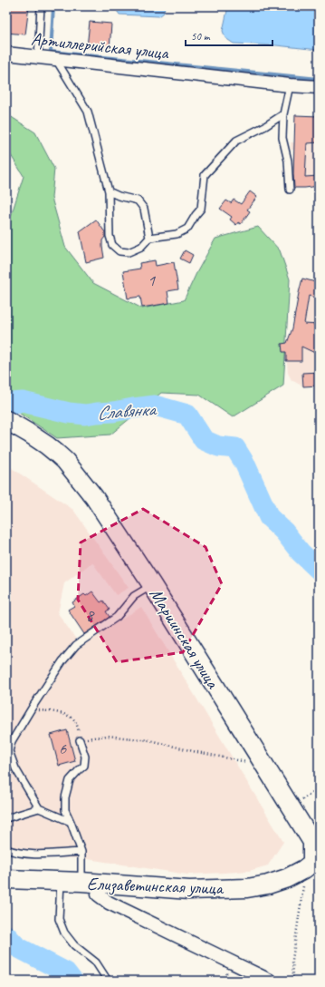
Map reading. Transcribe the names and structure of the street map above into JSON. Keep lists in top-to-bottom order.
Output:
{
  "streets": {
    "street": ["Артиллерийская улица", "Мариинская улица", "Елизаветинская улица"]
  },
  "crossings": [
    ["Мариинская улица", "Елизаветинская улица"]
  ],
  "water": ["Славянка"],
  "house_numbers": ["1", "8", "6"],
  "scale_bar": "50 m"
}
